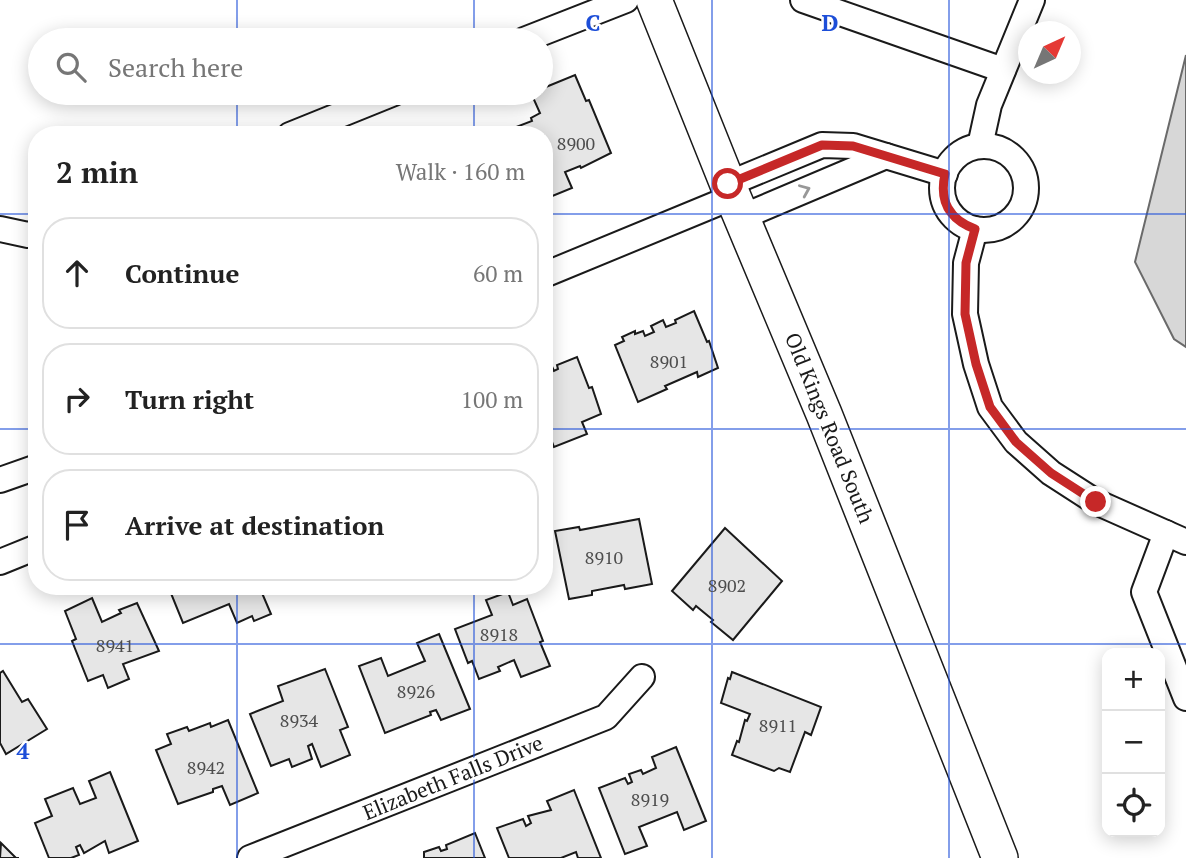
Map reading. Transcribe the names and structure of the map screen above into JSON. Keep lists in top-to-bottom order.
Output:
{
  "streets": {
    "street": ["Old Kings Road South", "Elizabeth Falls Drive"]
  },
  "house_numbers": [
    "8900",
    "8901",
    "8910",
    "8902",
    "8918",
    "8941",
    "8926",
    "8934",
    "8911",
    "8942",
    "8919"
  ],
  "north": "top right",
  "page": {
    "search": "Search here",
    "heading": ["2 min", "Walk · 160 m"],
    "list": [
      ["Continue", "60 m"],
      ["Turn right", "100 m"],
      "Arrive at destination"
    ],
    "map_buttons": ["+", "−"]
  },
  "grid": {
    "columns": ["C", "D"],
    "rows": ["4"]
  }
}
